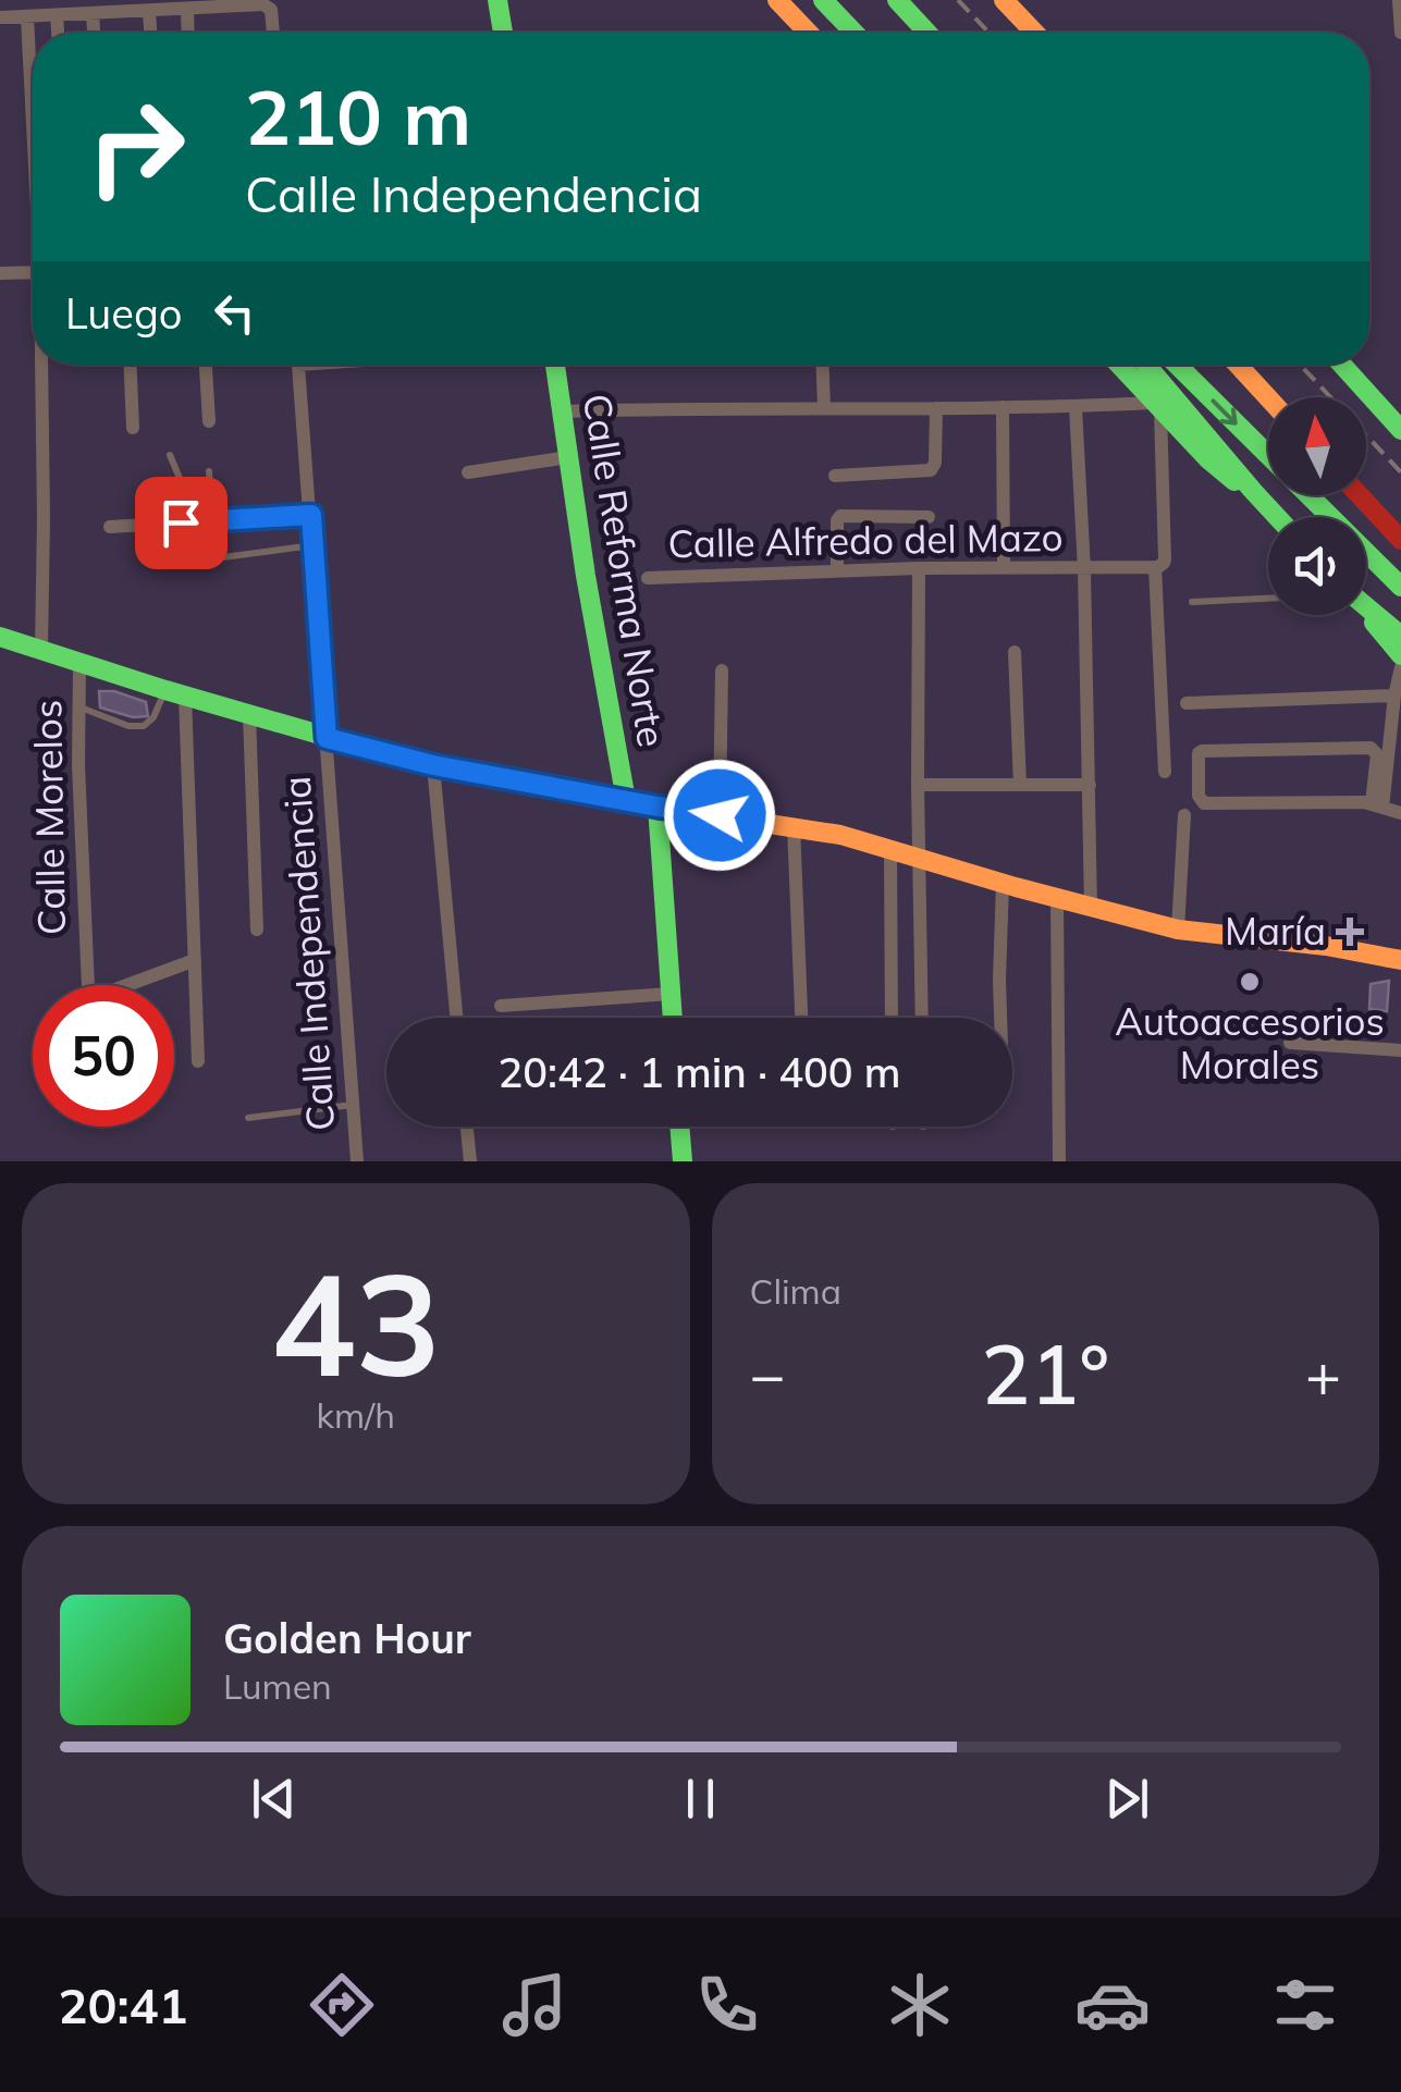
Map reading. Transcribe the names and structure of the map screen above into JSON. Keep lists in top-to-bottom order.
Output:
{
  "streets": {
    "main road": ["Calle Reforma Norte"],
    "street": ["Calle Alfredo del Mazo", "Calle Morelos", "Calle Independencia"]
  },
  "places": {
    "health": ["María"],
    "other": ["Autoaccesorios Morales"]
  },
  "north": "top",
  "page": {
    "turn": ["210 m", "Calle Independencia"],
    "then": "Luego",
    "limit": "50",
    "trip": "20:42 · 1 min · 400 m",
    "tile": [
      ["43", "km/h"],
      "Clima"
    ],
    "heat": ["−", "21°", "+"],
    "song": ["Golden Hour", "Lumen"],
    "tabs": "20:41"
  }
}
